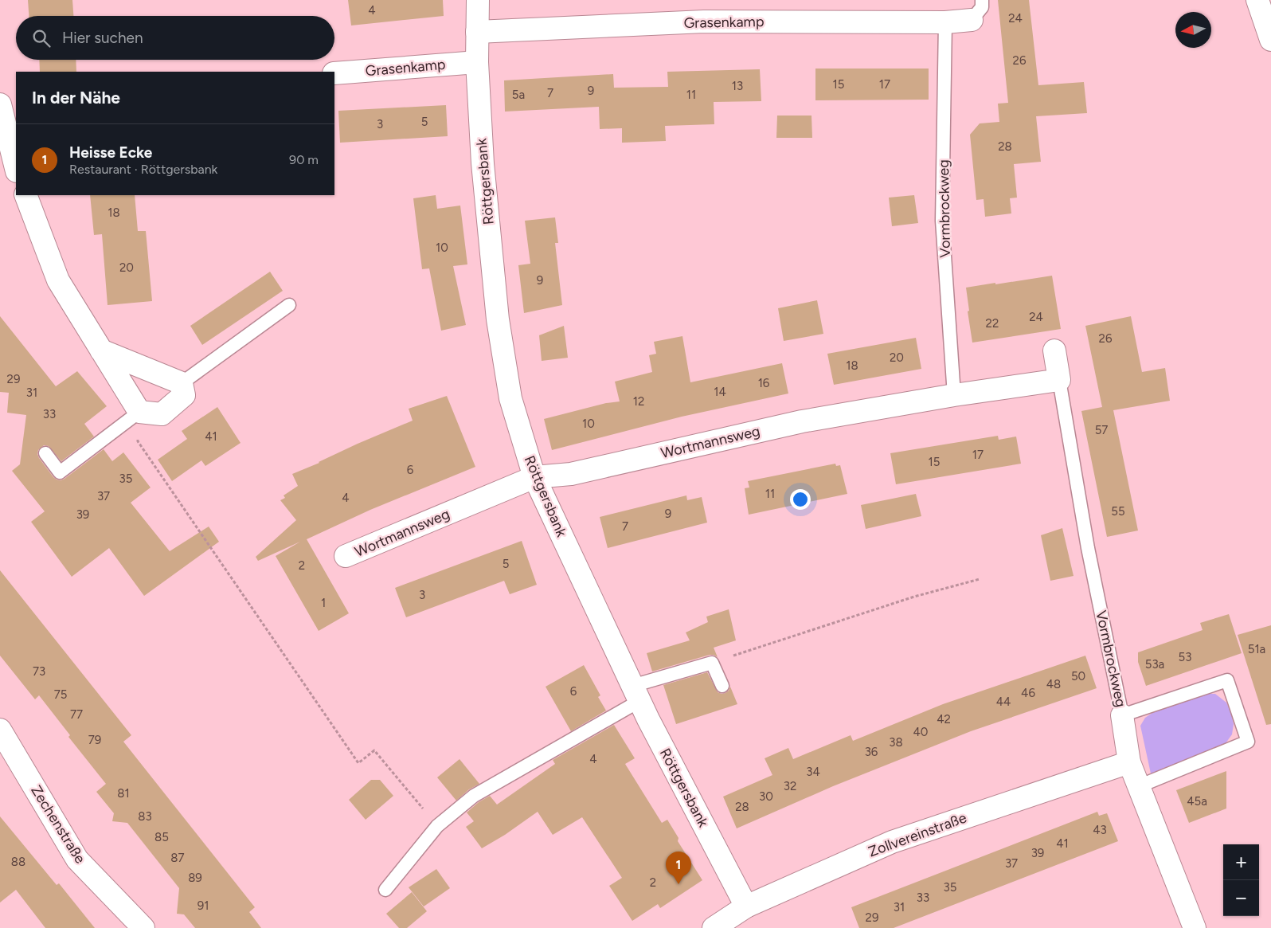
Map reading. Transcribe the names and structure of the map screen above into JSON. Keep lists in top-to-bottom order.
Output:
{
  "streets": {
    "main road": [
      "Grasenkamp",
      "Röttgersbank",
      "Vormbrockweg",
      "Wortmannsweg",
      "Zechenstraße",
      "Zollvereinstraße"
    ]
  },
  "crossings": [
    ["Grasenkamp", "Röttgersbank"],
    ["Grasenkamp", "Vormbrockweg"],
    ["Röttgersbank", "Wortmannsweg"],
    ["Röttgersbank", "Zollvereinstraße"],
    ["Vormbrockweg", "Wortmannsweg"],
    ["Vormbrockweg", "Zollvereinstraße"]
  ],
  "house_numbers": [
    "4",
    "24",
    "26",
    "15",
    "17",
    "13",
    "9",
    "7",
    "5a",
    "11",
    "5",
    "3",
    "28",
    "18",
    "10",
    "20",
    "9",
    "24",
    "22",
    "26",
    "20",
    "18",
    "29",
    "16",
    "14",
    "31",
    "12",
    "33",
    "10",
    "57",
    "41",
    "17",
    "15",
    "6",
    "35",
    "11",
    "37",
    "4",
    "55",
    "9",
    "39",
    "7",
    "5",
    "2",
    "3",
    "1",
    "51a",
    "53",
    "53a",
    "73",
    "50",
    "48",
    "6",
    "46",
    "75",
    "44",
    "77",
    "42",
    "40",
    "79",
    "38",
    "36",
    "4",
    "34",
    "32",
    "81",
    "30",
    "45a",
    "28",
    "83",
    "43",
    "85",
    "41",
    "39",
    "87",
    "88",
    "37",
    "89",
    "2",
    "35",
    "33",
    "91",
    "31",
    "29"
  ],
  "north": "left",
  "page": {
    "search": "Hier suchen",
    "heading": "In der Nähe",
    "list": [
      {
        "mark": "1",
        "name": "Heisse Ecke",
        "note": "Restaurant · Röttgersbank",
        "value": "90 m"
      }
    ],
    "map_buttons": ["+", "−"],
    "pins": "1"
  }
}
